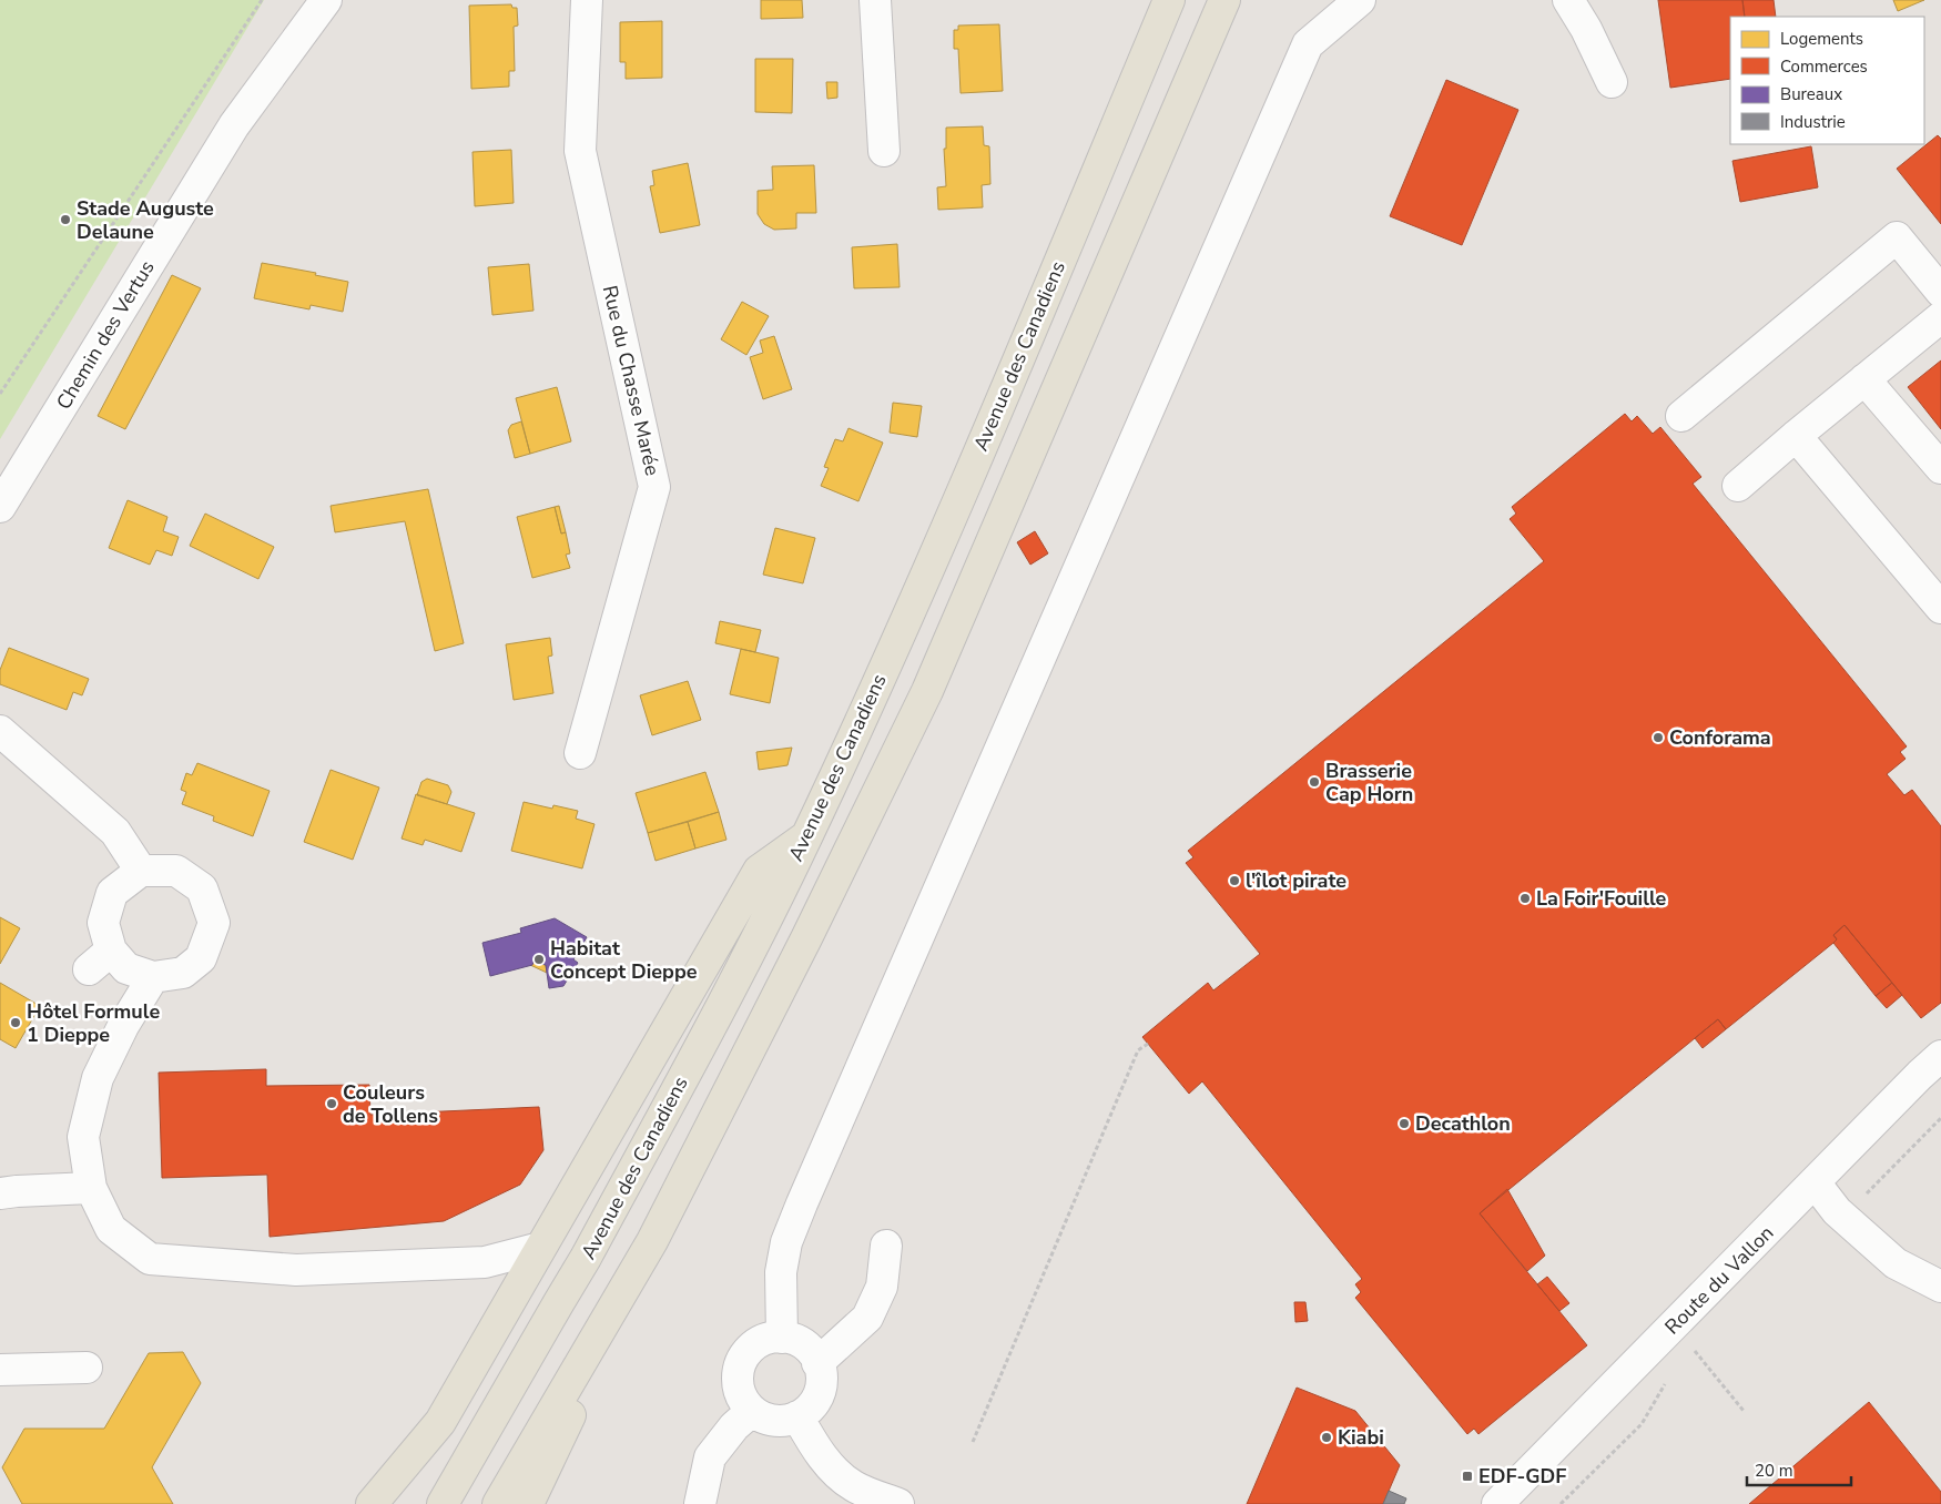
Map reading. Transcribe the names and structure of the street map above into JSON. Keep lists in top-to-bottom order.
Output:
{
  "streets": {
    "main road": ["Avenue des Canadiens"],
    "street": ["Chemin des Vertus", "Rue du Chasse Marée", "Route du Vallon"]
  },
  "places": {
    "other": [
      "Stade Auguste Delaune",
      "Conforama",
      "Brasserie Cap Horn",
      "l'îlot pirate",
      "La Foir'Fouille",
      "Habitat Concept Dieppe",
      "Hôtel Formule 1 Dieppe",
      "Couleurs de Tollens",
      "Decathlon",
      "Kiabi"
    ],
    "transit": ["EDF-GDF"]
  },
  "legend": [
    "Logements",
    "Commerces",
    "Bureaux",
    "Industrie"
  ],
  "scale_bar": "20 m"
}
